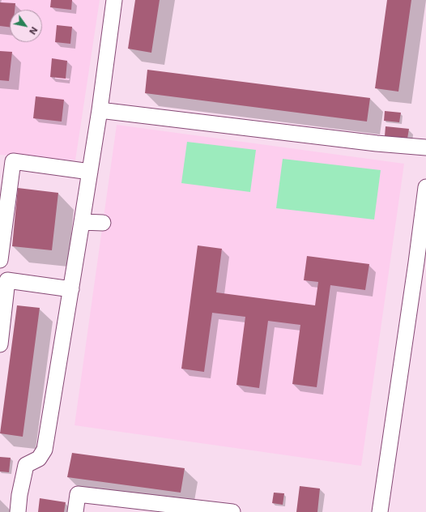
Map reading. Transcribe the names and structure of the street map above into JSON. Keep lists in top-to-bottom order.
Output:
{
  "north": "bottom right"
}
